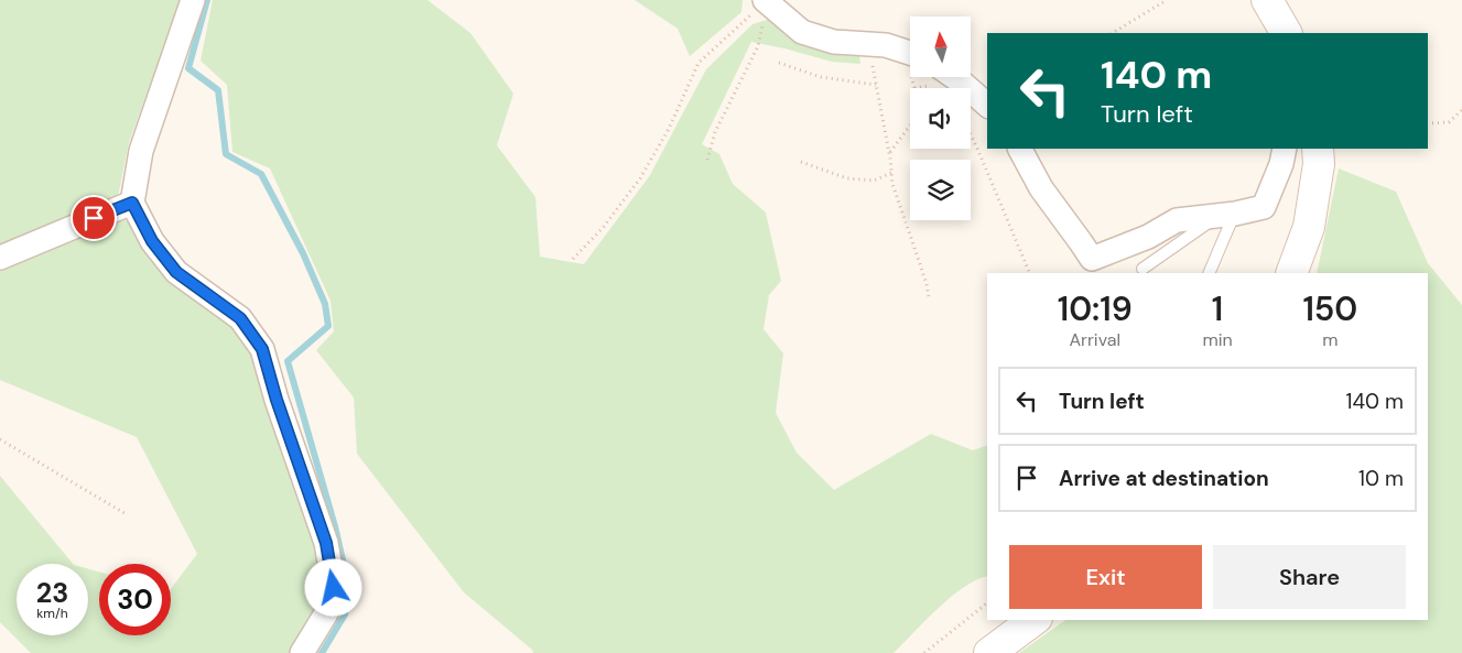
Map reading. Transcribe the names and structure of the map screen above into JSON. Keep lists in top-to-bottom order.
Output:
{
  "north": "top",
  "page": {
    "turn": ["140 m", "Turn left"],
    "eta": [
      "10:19",
      "Arrival",
      "1",
      "min",
      "150",
      "m"
    ],
    "list": [
      {
        "name": "Turn left",
        "value": "140 m"
      },
      {
        "name": "Arrive at destination",
        "value": "10 m"
      }
    ],
    "buttons": ["Exit", "Share"],
    "speed": "23 km/h",
    "limit": "30"
  }
}
